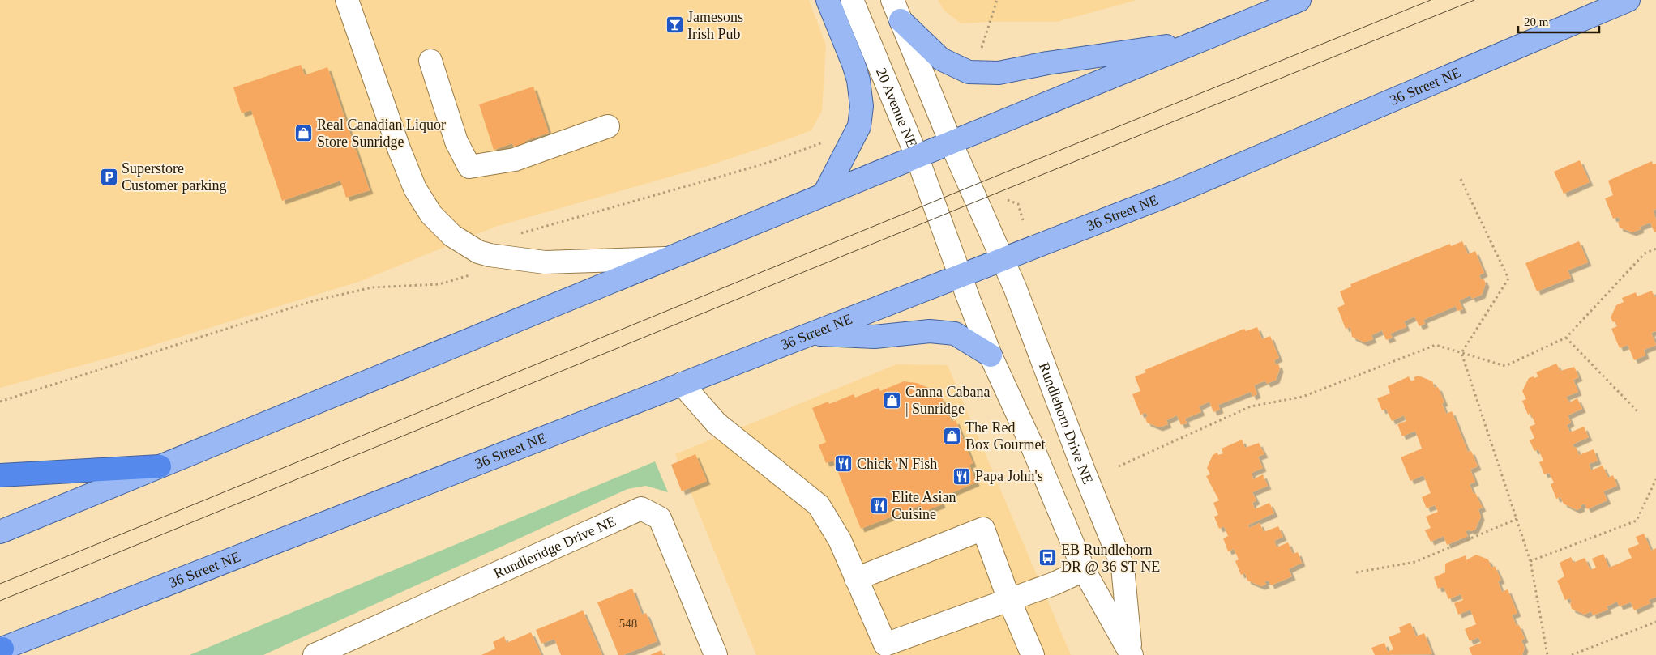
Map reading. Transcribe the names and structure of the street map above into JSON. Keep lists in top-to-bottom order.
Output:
{
  "streets": {
    "main road": ["36 Street NE"],
    "street": ["20 Avenue NE", "Rundlehorn Drive NE", "Rundleridge Drive NE"]
  },
  "crossings": [
    ["36 Street NE", "Rundlehorn Drive NE"],
    ["20 Avenue NE", "Rundlehorn Drive NE"]
  ],
  "places": {
    "bar": ["Jamesons Irish Pub"],
    "shop": ["Real Canadian Liquor Store Sunridge", "Canna Cabana | Sunridge", "The Red Box Gourmet"],
    "parking": ["Superstore Customer parking"],
    "restaurant": ["Chick 'N Fish", "Papa John's", "Elite Asian Cuisine"],
    "bus stop": ["EB Rundlehorn DR @ 36 ST NE"]
  },
  "house_numbers": ["548"],
  "scale_bar": "20 m"
}
